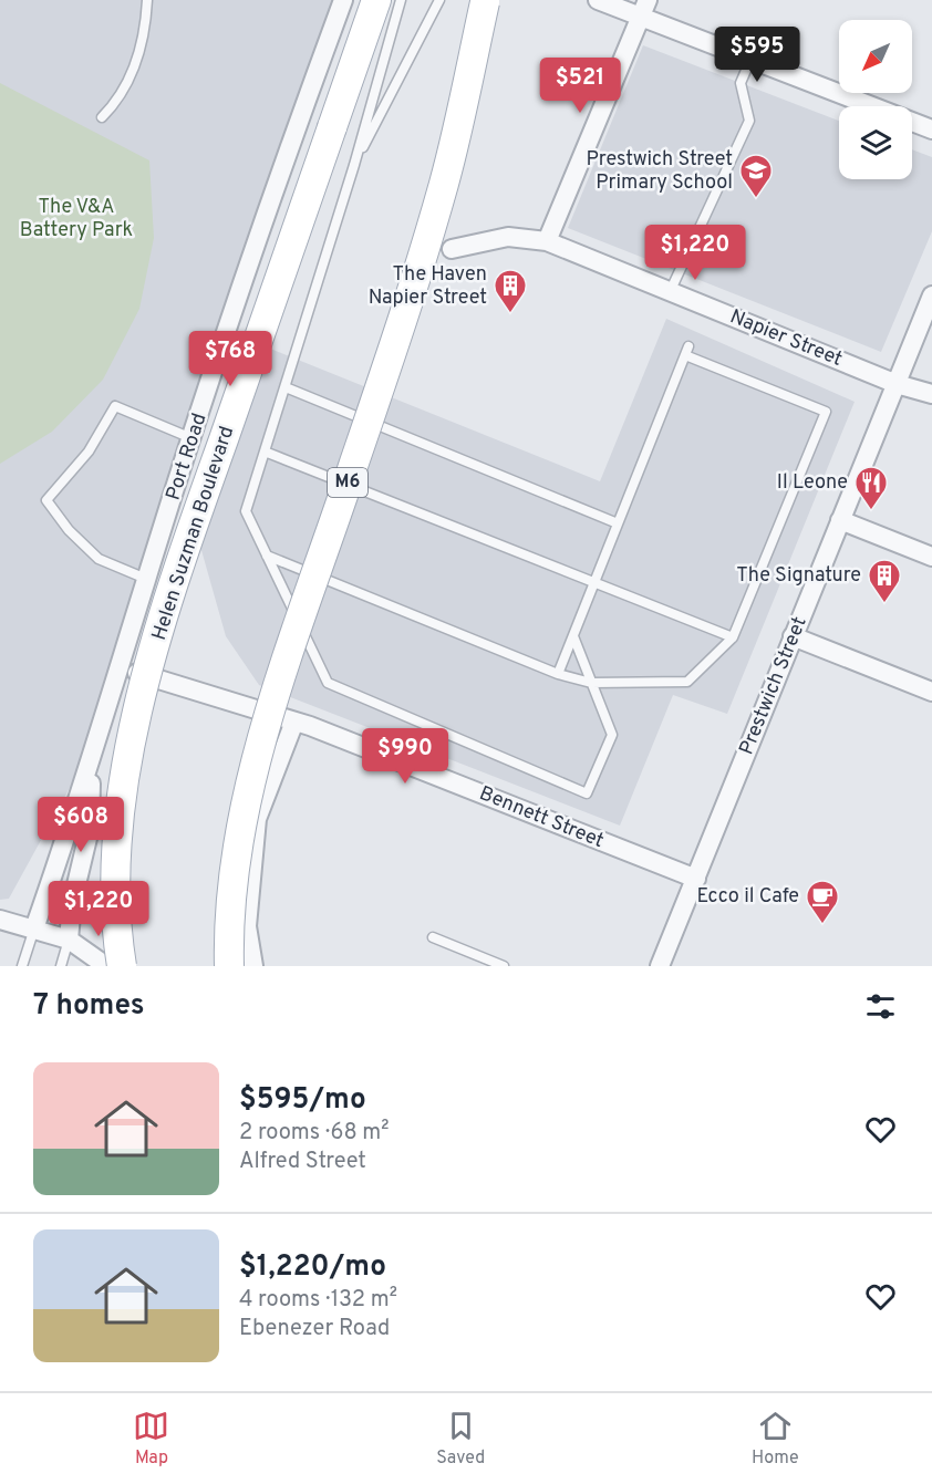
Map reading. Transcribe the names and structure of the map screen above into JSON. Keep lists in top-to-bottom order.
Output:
{
  "streets": {
    "main road": ["M6", "Helen Suzman Boulevard"],
    "street": [
      "Napier Street",
      "Port Road",
      "Prestwich Street",
      "Bennett Street"
    ]
  },
  "crossings": [
    ["Napier Street", "Prestwich Street"],
    ["Port Road", "Bennett Street"],
    ["Prestwich Street", "Bennett Street"]
  ],
  "parks": ["The V&A Battery Park"],
  "places": {
    "school or university": ["Prestwich Street Primary School"],
    "building": ["The Haven Napier Street", "The Signature"],
    "restaurant": ["Il Leone"],
    "cafe": ["Ecco il Cafe"]
  },
  "north": "bottom left",
  "page": {
    "price": [
      "$595",
      "$521",
      "$1,220",
      "$768",
      "$990",
      "$608",
      "$1,220"
    ],
    "heading": "7 homes",
    "list": [
      {
        "name": "$595/mo",
        "note": "2 rooms · 68 m² · Alfred Street"
      },
      {
        "name": "$1,220/mo",
        "note": "4 rooms · 132 m² · Ebenezer Road"
      }
    ],
    "tabs": ["Map", "Saved", "Home"]
  }
}
